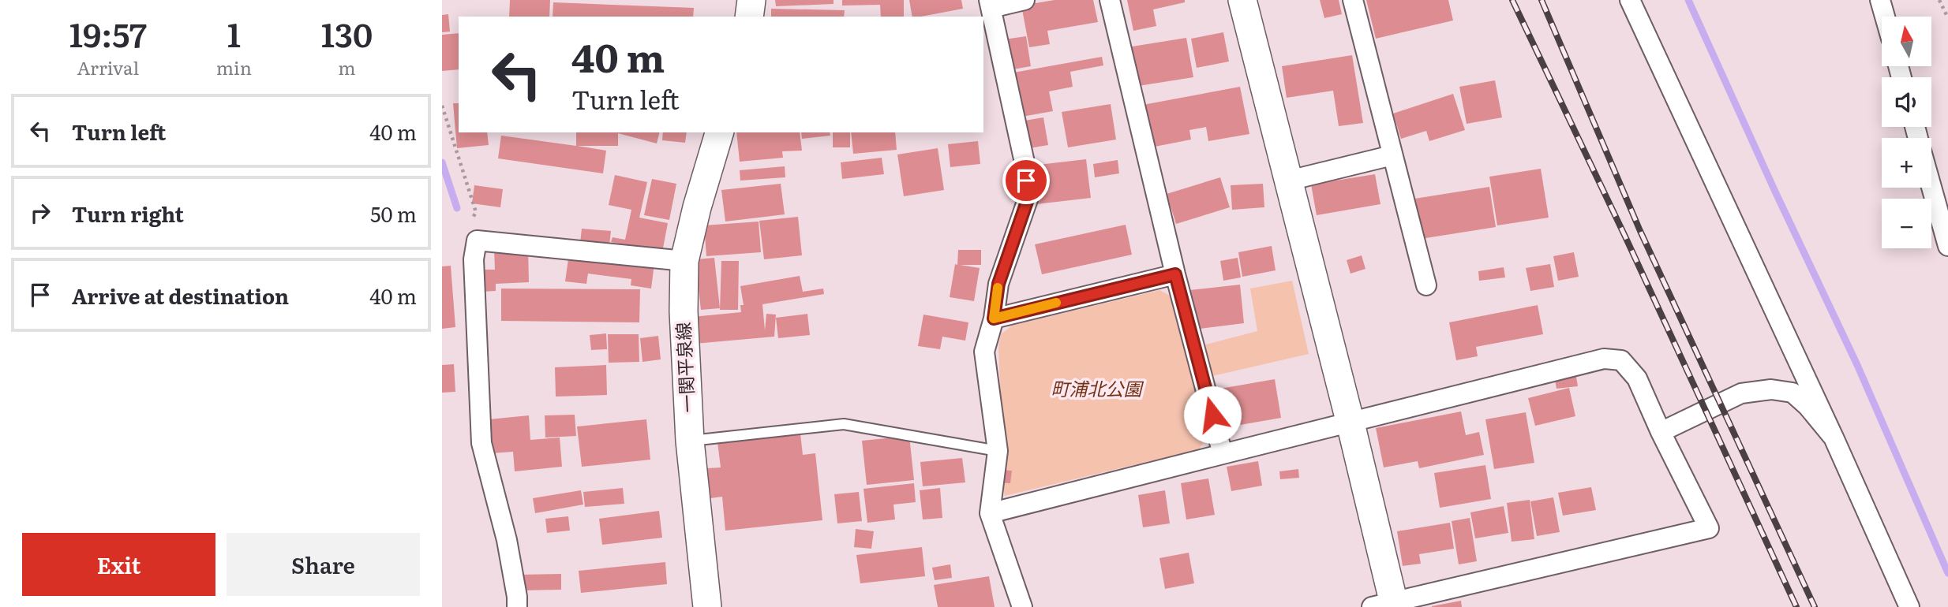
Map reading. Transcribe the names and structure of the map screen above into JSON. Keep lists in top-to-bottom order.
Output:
{
  "streets": {
    "street": ["一関平泉線"]
  },
  "parks": ["町浦北公園"],
  "north": "top",
  "page": {
    "eta": [
      "19:57",
      "Arrival",
      "1",
      "min",
      "130",
      "m"
    ],
    "map_buttons": ["+", "−"],
    "turn": ["40 m", "Turn left"],
    "list": [
      {
        "name": "Turn left",
        "value": "40 m"
      },
      {
        "name": "Turn right",
        "value": "50 m"
      },
      {
        "name": "Arrive at destination",
        "value": "40 m"
      }
    ],
    "buttons": ["Exit", "Share"]
  }
}
